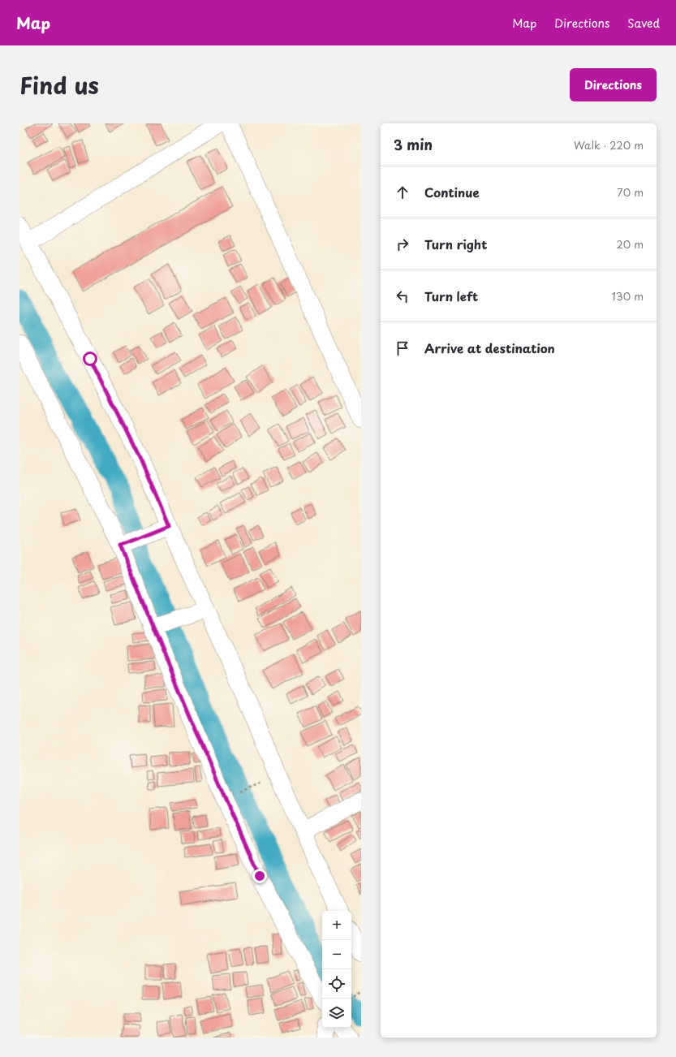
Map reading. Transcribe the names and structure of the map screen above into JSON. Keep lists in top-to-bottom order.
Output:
{
  "page": {
    "header": "Map",
    "nav": ["Map", "Directions", "Saved"],
    "title": "Find us",
    "buttons": "Directions",
    "heading": ["3 min", "Walk · 220 m"],
    "list": [
      ["Continue", "70 m"],
      ["Turn right", "20 m"],
      ["Turn left", "130 m"],
      "Arrive at destination"
    ],
    "map_buttons": ["+", "−"]
  }
}
